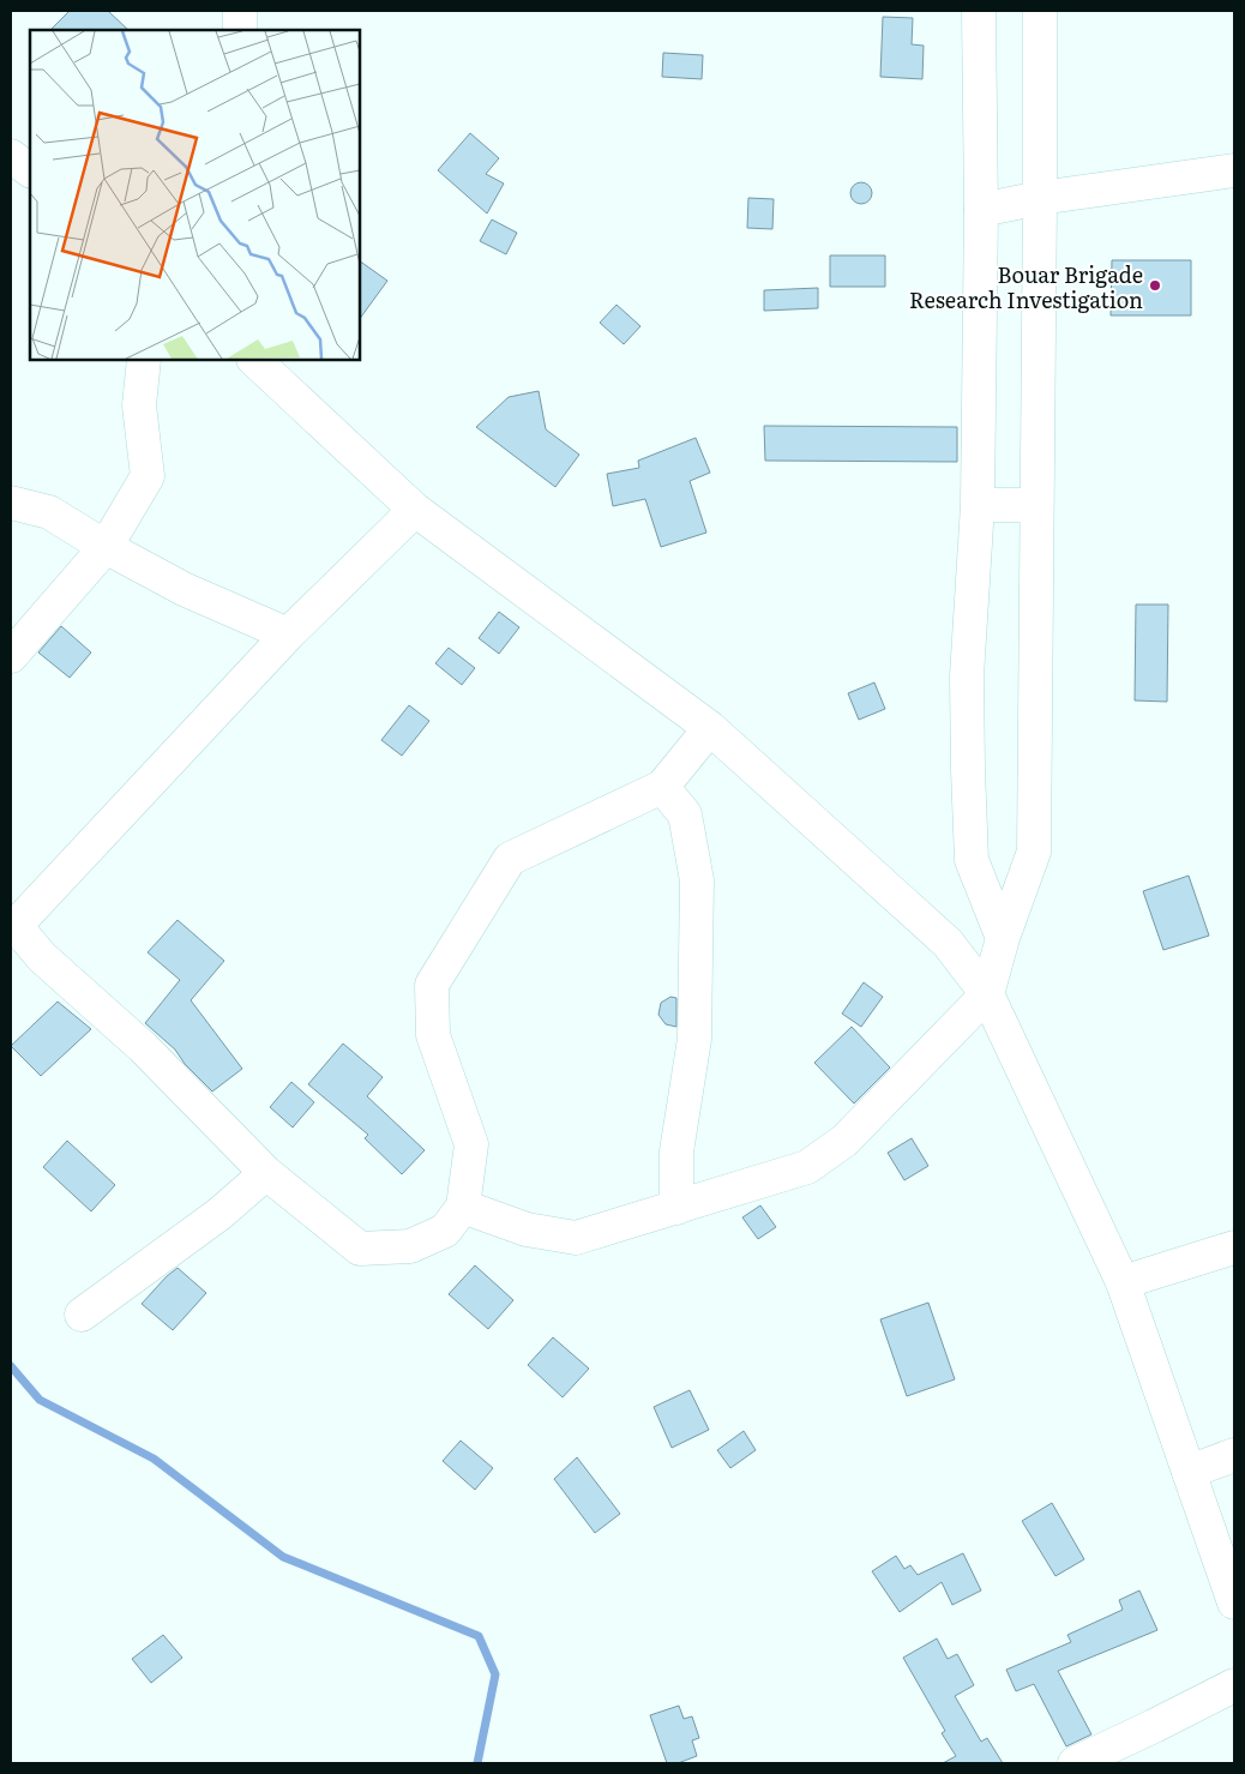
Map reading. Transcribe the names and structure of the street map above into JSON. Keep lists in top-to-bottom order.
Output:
{
  "places": ["Bouar Brigade Research Investigation"]
}
